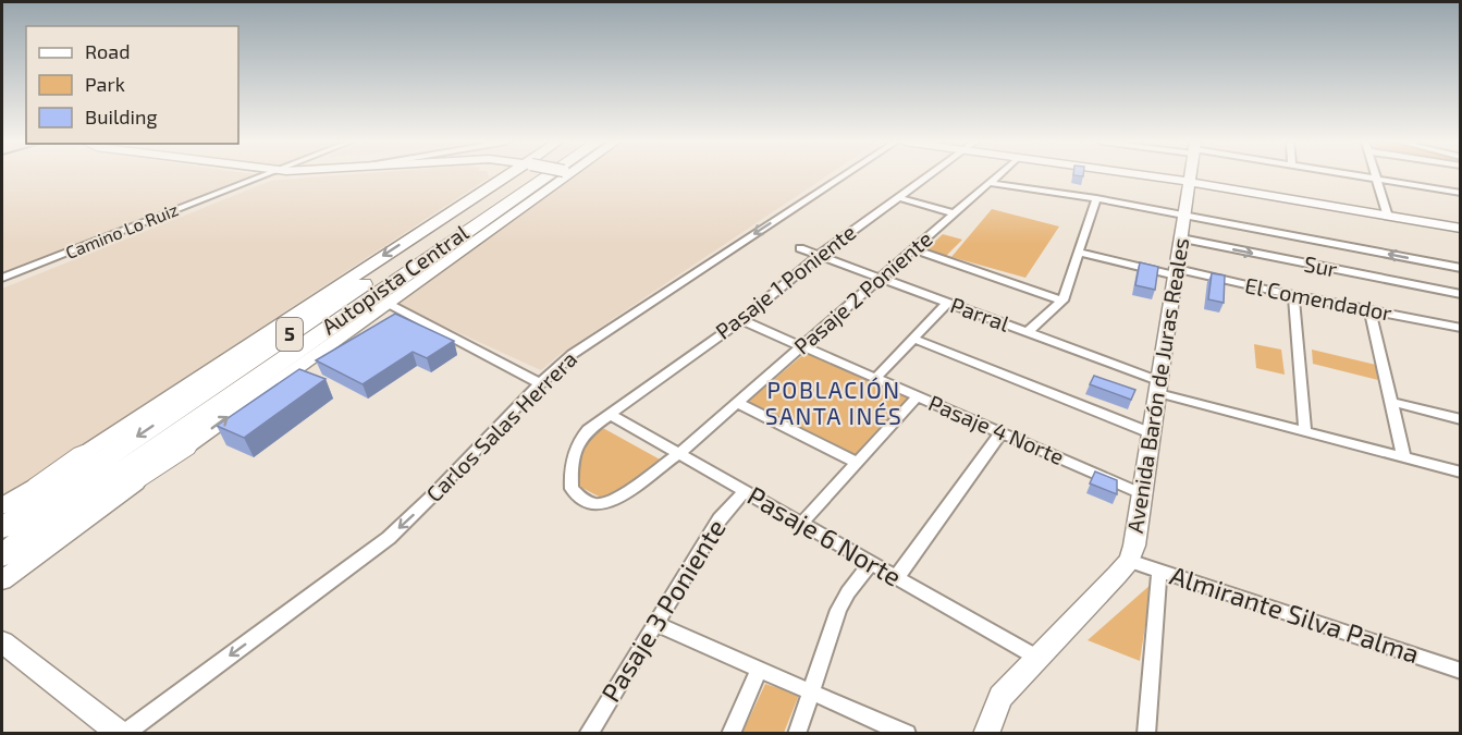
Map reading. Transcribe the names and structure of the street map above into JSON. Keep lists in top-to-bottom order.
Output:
{
  "streets": {
    "highway": ["Autopista Central", "5"],
    "main road": ["Avenida Barón de Juras Reales"],
    "street": [
      "Camino Lo Ruiz",
      "Sur",
      "Pasaje 1 Poniente",
      "Pasaje 2 Poniente",
      "El Comendador",
      "Parral",
      "Carlos Salas Herrera",
      "Pasaje 4 Norte",
      "Pasaje 6 Norte",
      "Pasaje 3 Poniente",
      "Almirante Silva Palma"
    ]
  },
  "crossings": [
    ["Sur", "Avenida Barón de Juras Reales"],
    ["Pasaje 1 Poniente", "Pasaje 2 Poniente"],
    ["Pasaje 1 Poniente", "Parral"],
    ["Pasaje 1 Poniente", "Pasaje 4 Norte"],
    ["Pasaje 1 Poniente", "Pasaje 6 Norte"],
    ["Pasaje 2 Poniente", "Parral"],
    ["Pasaje 2 Poniente", "Pasaje 4 Norte"],
    ["Pasaje 2 Poniente", "Pasaje 6 Norte"],
    ["El Comendador", "Avenida Barón de Juras Reales"],
    ["Parral", "Avenida Barón de Juras Reales"],
    ["Avenida Barón de Juras Reales", "Pasaje 4 Norte"],
    ["Avenida Barón de Juras Reales", "Pasaje 6 Norte"],
    ["Avenida Barón de Juras Reales", "Almirante Silva Palma"],
    ["Pasaje 6 Norte", "Pasaje 3 Poniente"]
  ],
  "one_way": ["Carlos Salas Herrera"],
  "districts": ["POBLACIÓN SANTA INÉS"],
  "legend": ["Road", "Park", "Building"]
}
